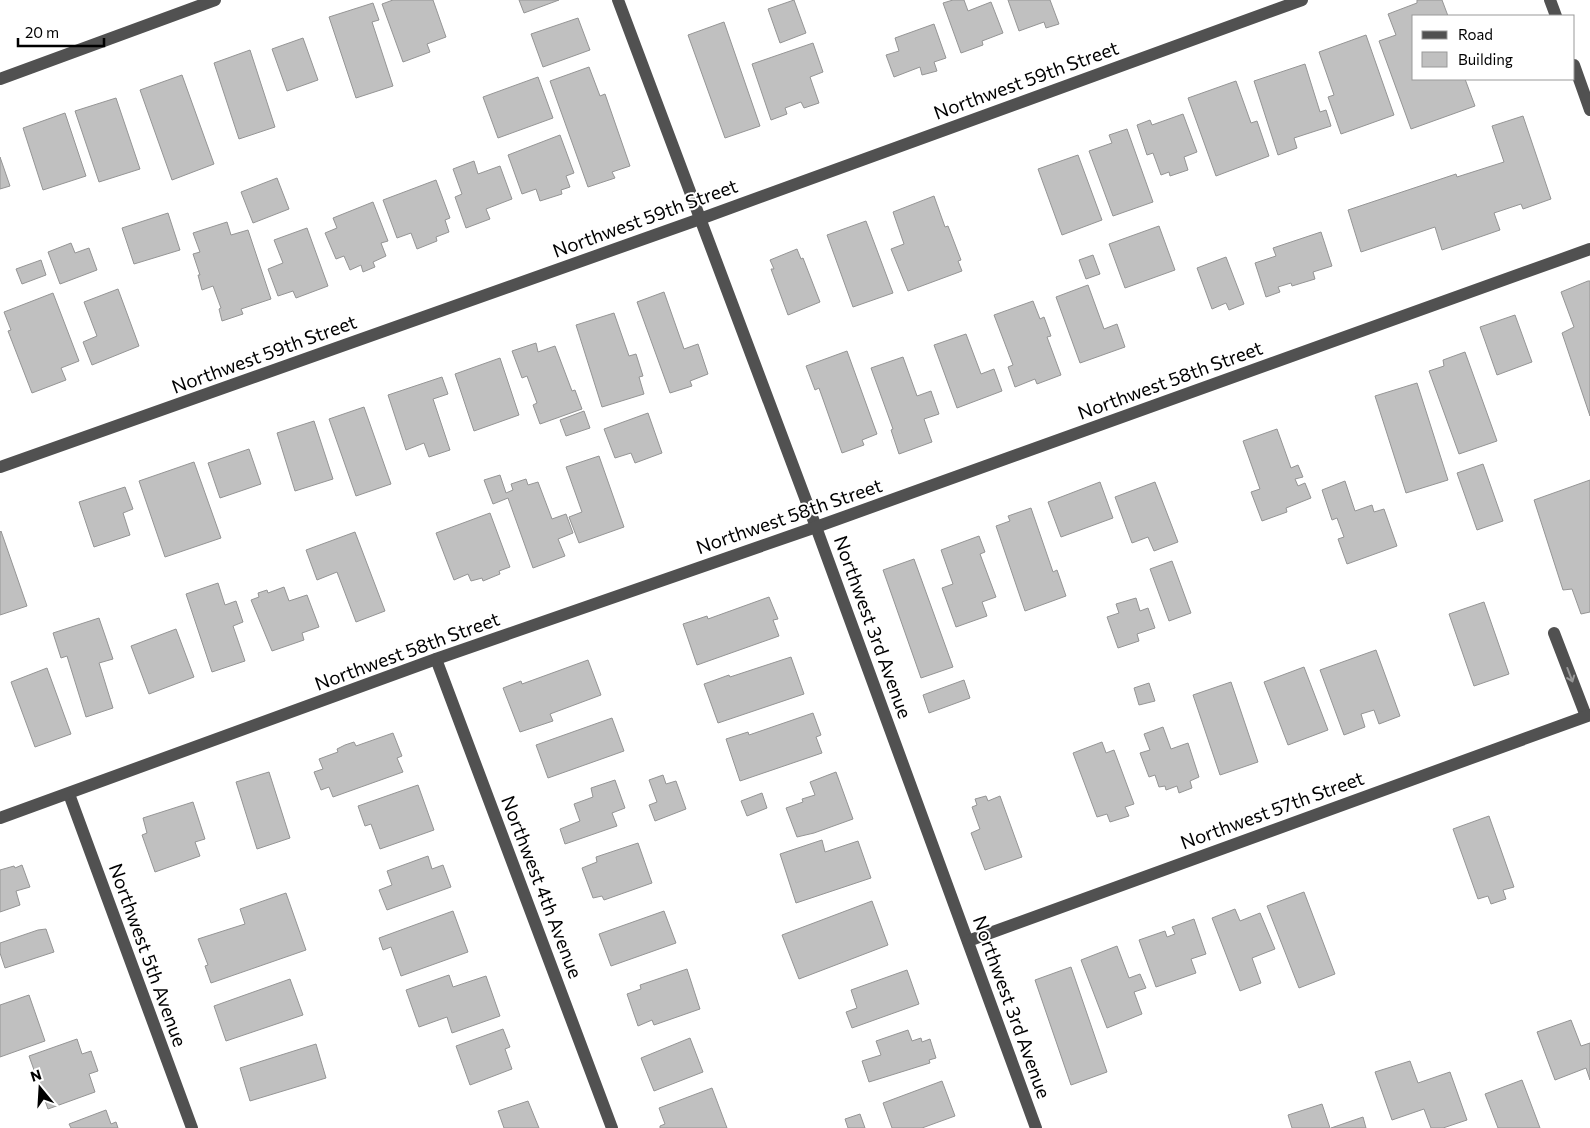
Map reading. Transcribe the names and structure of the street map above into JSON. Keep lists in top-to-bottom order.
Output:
{
  "streets": {
    "street": [
      "Northwest 59th Street",
      "Northwest 58th Street",
      "Northwest 3rd Avenue",
      "Northwest 57th Street",
      "Northwest 4th Avenue",
      "Northwest 5th Avenue"
    ]
  },
  "crossings": [
    ["Northwest 59th Street", "Northwest 3rd Avenue"],
    ["Northwest 58th Street", "Northwest 3rd Avenue"],
    ["Northwest 58th Street", "Northwest 4th Avenue"],
    ["Northwest 58th Street", "Northwest 5th Avenue"],
    ["Northwest 3rd Avenue", "Northwest 57th Street"]
  ],
  "legend": ["Road", "Building"],
  "scale_bar": "20 m",
  "north": "top"
}
